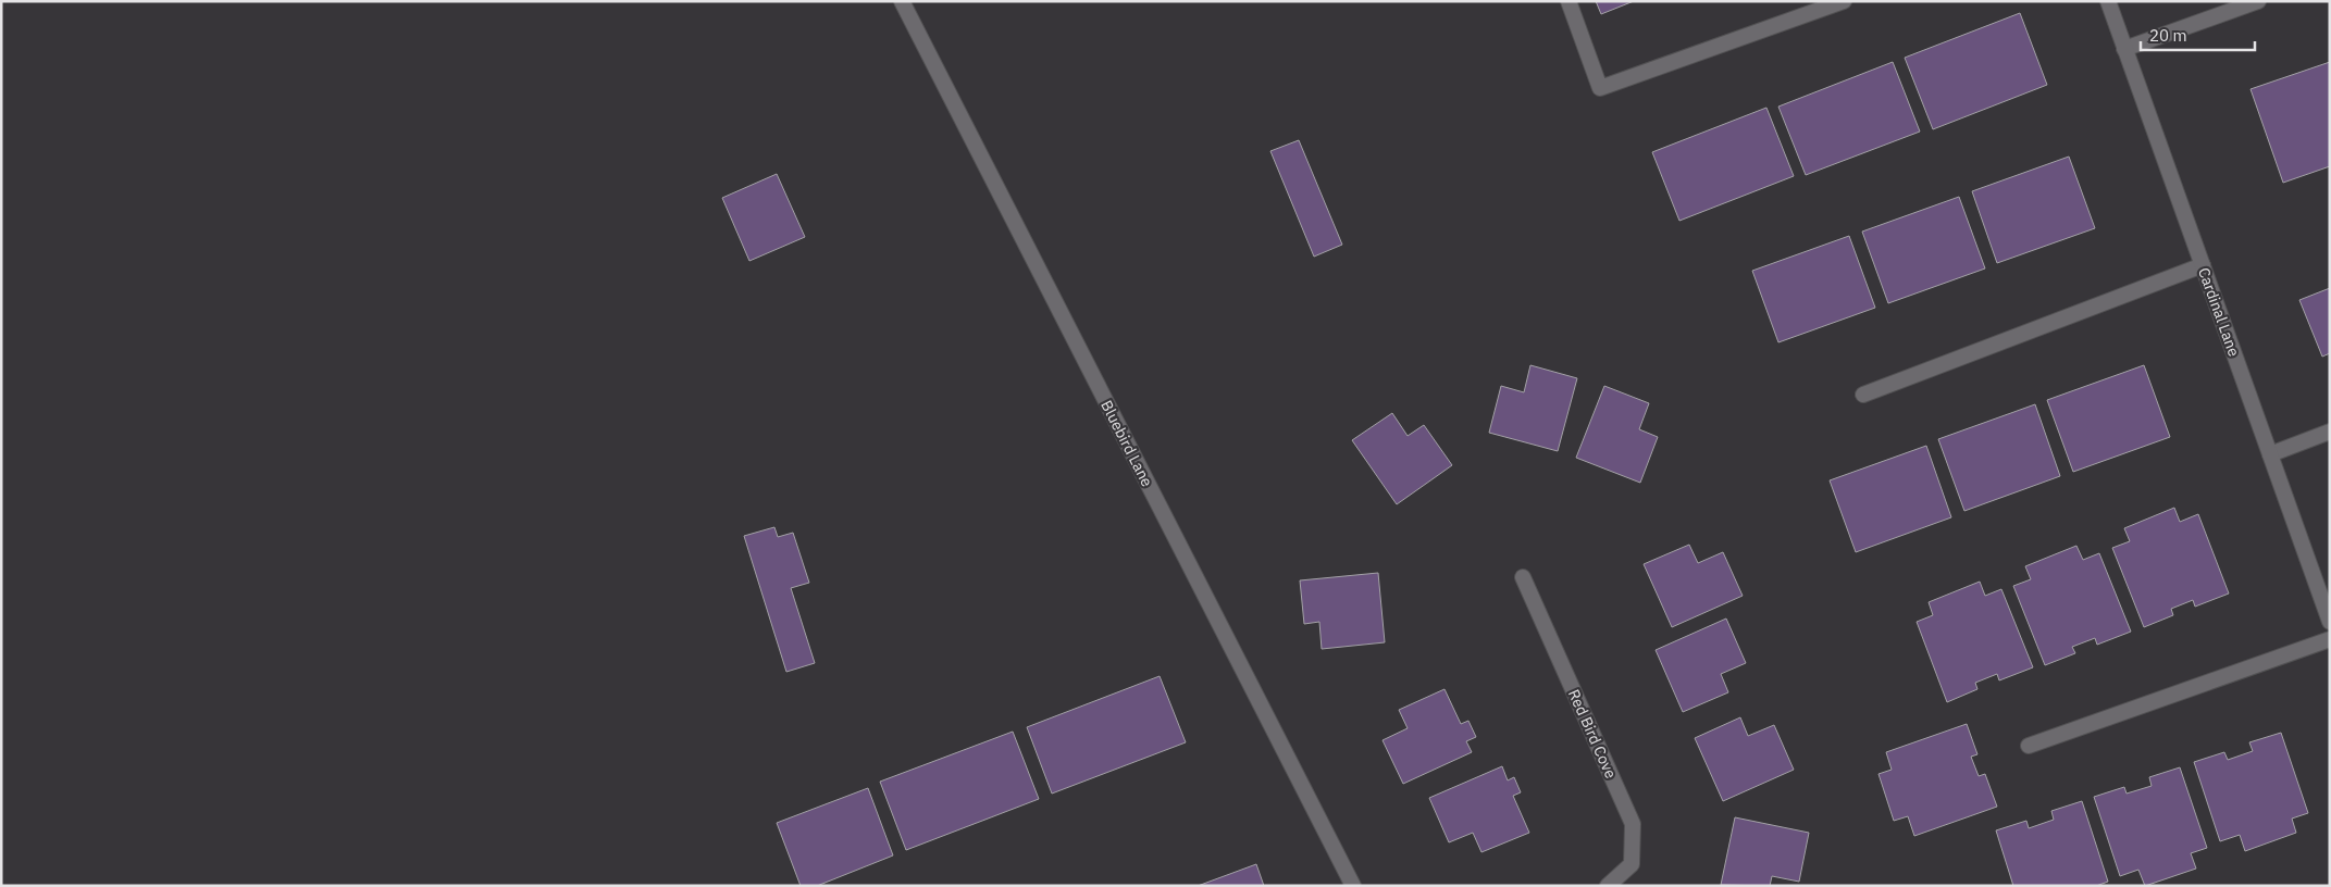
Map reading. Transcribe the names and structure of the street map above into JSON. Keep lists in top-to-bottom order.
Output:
{
  "streets": {
    "street": ["Cardinal Lane", "Bluebird Lane", "Red Bird Cove"]
  },
  "scale_bar": "20 m"
}
